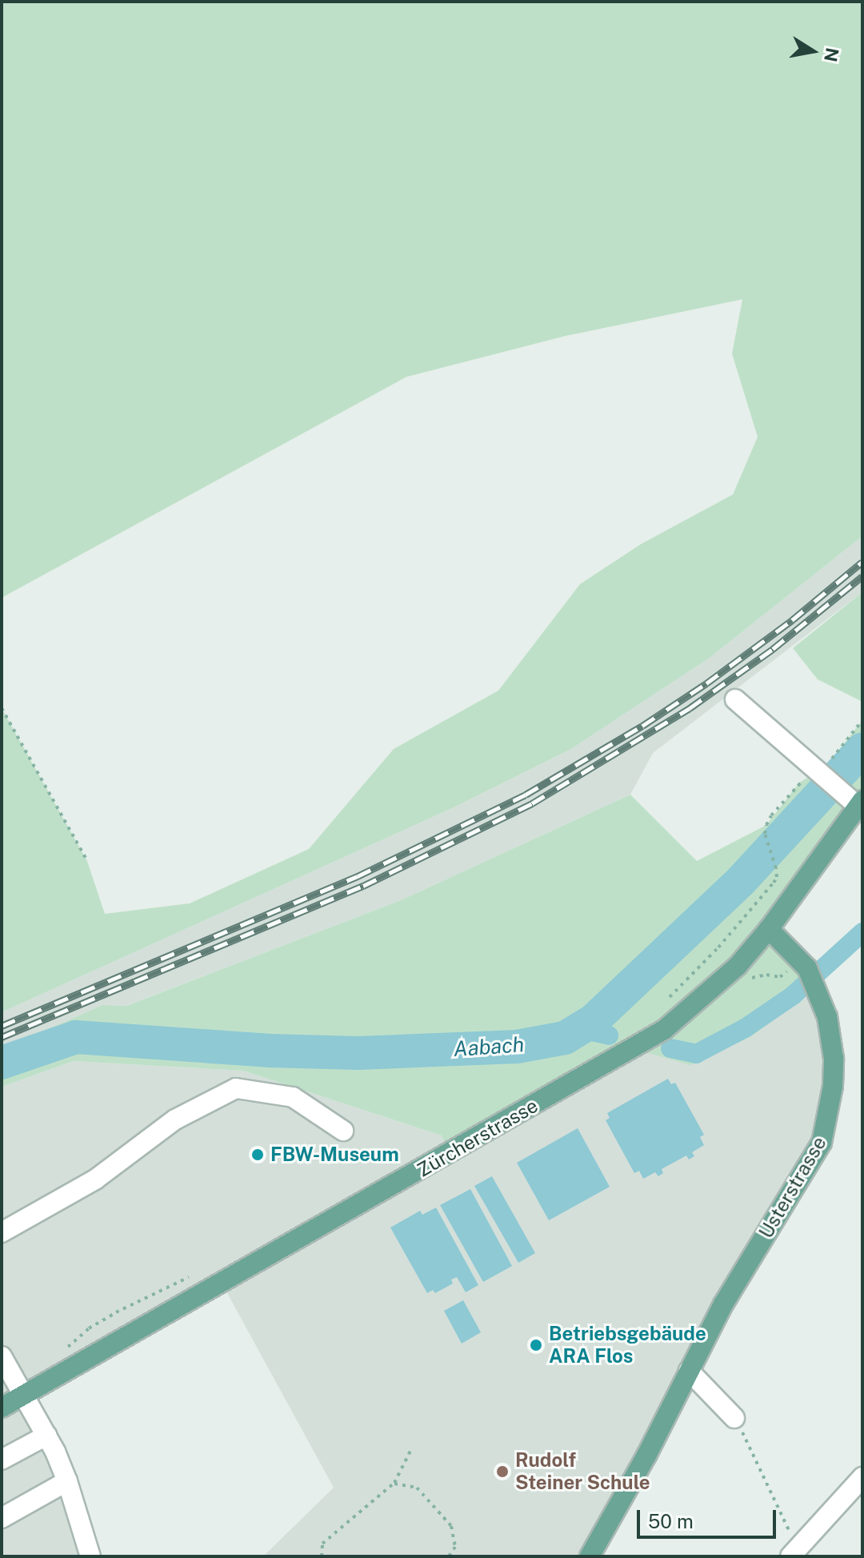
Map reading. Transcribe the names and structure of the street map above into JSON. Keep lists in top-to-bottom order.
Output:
{
  "streets": {
    "main road": ["Zürcherstrasse", "Usterstrasse"]
  },
  "crossings": [
    ["Zürcherstrasse", "Usterstrasse"]
  ],
  "water": ["Aabach"],
  "places": ["FBW-Museum", "Betriebsgebäude ARA Flos", "Rudolf Steiner Schule"],
  "scale_bar": "50 m",
  "north": "right"
}
